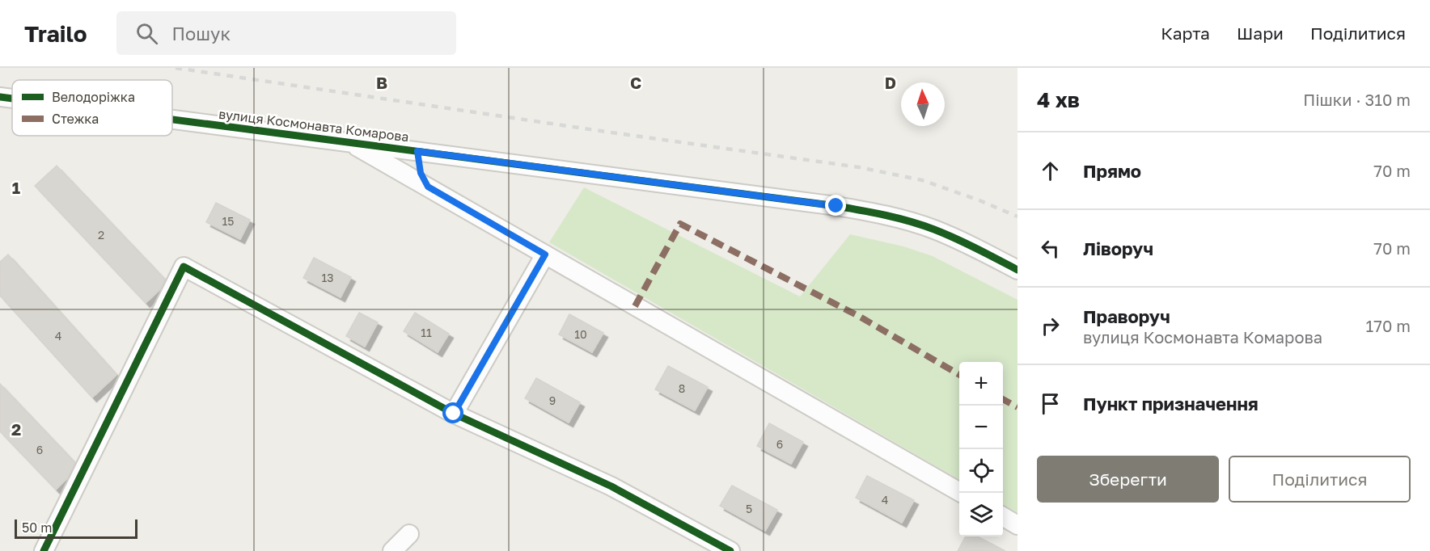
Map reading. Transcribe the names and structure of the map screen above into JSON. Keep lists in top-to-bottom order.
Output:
{
  "streets": {
    "street": ["вулиця Космонавта Комарова"]
  },
  "house_numbers": [
    "15",
    "2",
    "13",
    "11",
    "10",
    "4",
    "8",
    "9",
    "6",
    "6",
    "4",
    "5"
  ],
  "legend": ["Велодоріжка", "Стежка"],
  "scale_bar": "50 m",
  "north": "top",
  "page": {
    "header": "Trailo",
    "search": "Пошук",
    "nav": ["Карта", "Шари", "Поділитися"],
    "heading": ["4 хв", "Пішки · 310 m"],
    "list": [
      ["Прямо", "70 m"],
      ["Ліворуч", "70 m"],
      ["Праворуч", "вулиця Космонавта Комарова", "170 m"],
      "Пункт призначення"
    ],
    "map_buttons": ["+", "−"],
    "buttons": ["Зберегти", "Поділитися"],
    "scale": "50 m"
  },
  "grid": {
    "columns": ["B", "C", "D"],
    "rows": ["1", "2"]
  }
}
